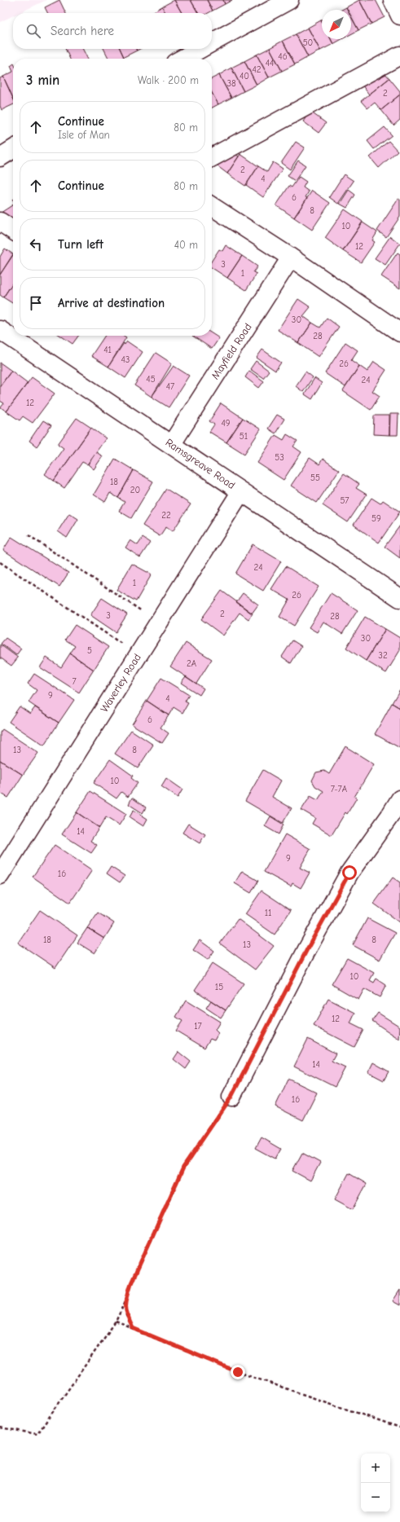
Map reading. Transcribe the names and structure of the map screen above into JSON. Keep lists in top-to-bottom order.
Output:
{
  "streets": {
    "street": ["Mayfield Road", "Ramsgreave Road", "Waverley Road"]
  },
  "crossings": [
    ["Mayfield Road", "Ramsgreave Road"],
    ["Ramsgreave Road", "Waverley Road"]
  ],
  "house_numbers": [
    "50",
    "46",
    "44",
    "42",
    "40",
    "38",
    "2",
    "2",
    "4",
    "6",
    "8",
    "10",
    "12",
    "3",
    "1",
    "30",
    "28",
    "41",
    "43",
    "26",
    "45",
    "24",
    "47",
    "12",
    "49",
    "51",
    "53",
    "55",
    "18",
    "20",
    "57",
    "22",
    "59",
    "24",
    "1",
    "26",
    "2",
    "3",
    "28",
    "30",
    "5",
    "32",
    "2A",
    "7",
    "9",
    "4",
    "6",
    "13",
    "8",
    "10",
    "7-7A",
    "14",
    "9",
    "16",
    "11",
    "18",
    "8",
    "13",
    "10",
    "15",
    "12",
    "17",
    "14",
    "16"
  ],
  "north": "bottom left",
  "page": {
    "search": "Search here",
    "heading": ["3 min", "Walk · 200 m"],
    "list": [
      ["Continue", "Isle of Man", "80 m"],
      ["Continue", "80 m"],
      ["Turn left", "40 m"],
      "Arrive at destination"
    ],
    "map_buttons": ["+", "−"]
  }
}
